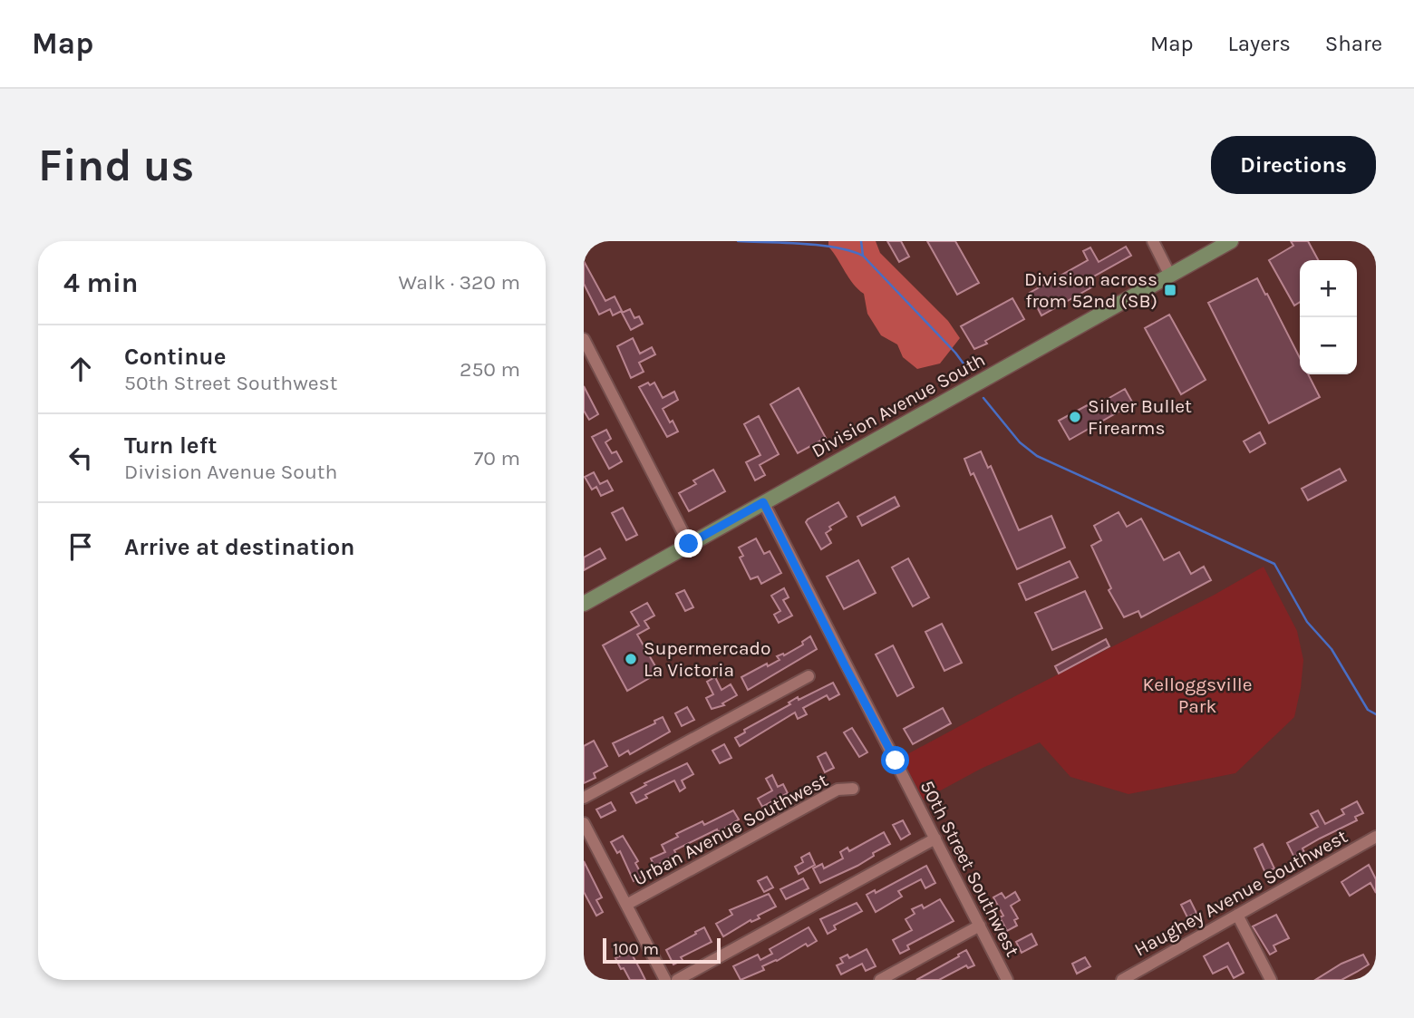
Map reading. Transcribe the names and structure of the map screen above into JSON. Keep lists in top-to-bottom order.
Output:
{
  "streets": {
    "main road": ["Division Avenue South"],
    "street": ["Urban Avenue Southwest", "50th Street Southwest", "Haughey Avenue Southwest"]
  },
  "crossings": [
    ["Division Avenue South", "50th Street Southwest"]
  ],
  "parks": ["Kelloggsville Park"],
  "places": {
    "transit": ["Division across from 52nd (SB)"],
    "other": ["Silver Bullet Firearms", "Supermercado La Victoria"]
  },
  "scale_bar": "100 m",
  "page": {
    "header": "Map",
    "nav": ["Map", "Layers", "Share"],
    "buttons": "Directions",
    "title": "Find us",
    "heading": ["4 min", "Walk · 320 m"],
    "map_buttons": ["+", "−"],
    "list": [
      ["Continue", "50th Street Southwest", "250 m"],
      ["Turn left", "Division Avenue South", "70 m"],
      "Arrive at destination"
    ],
    "scale": "100 m"
  }
}
